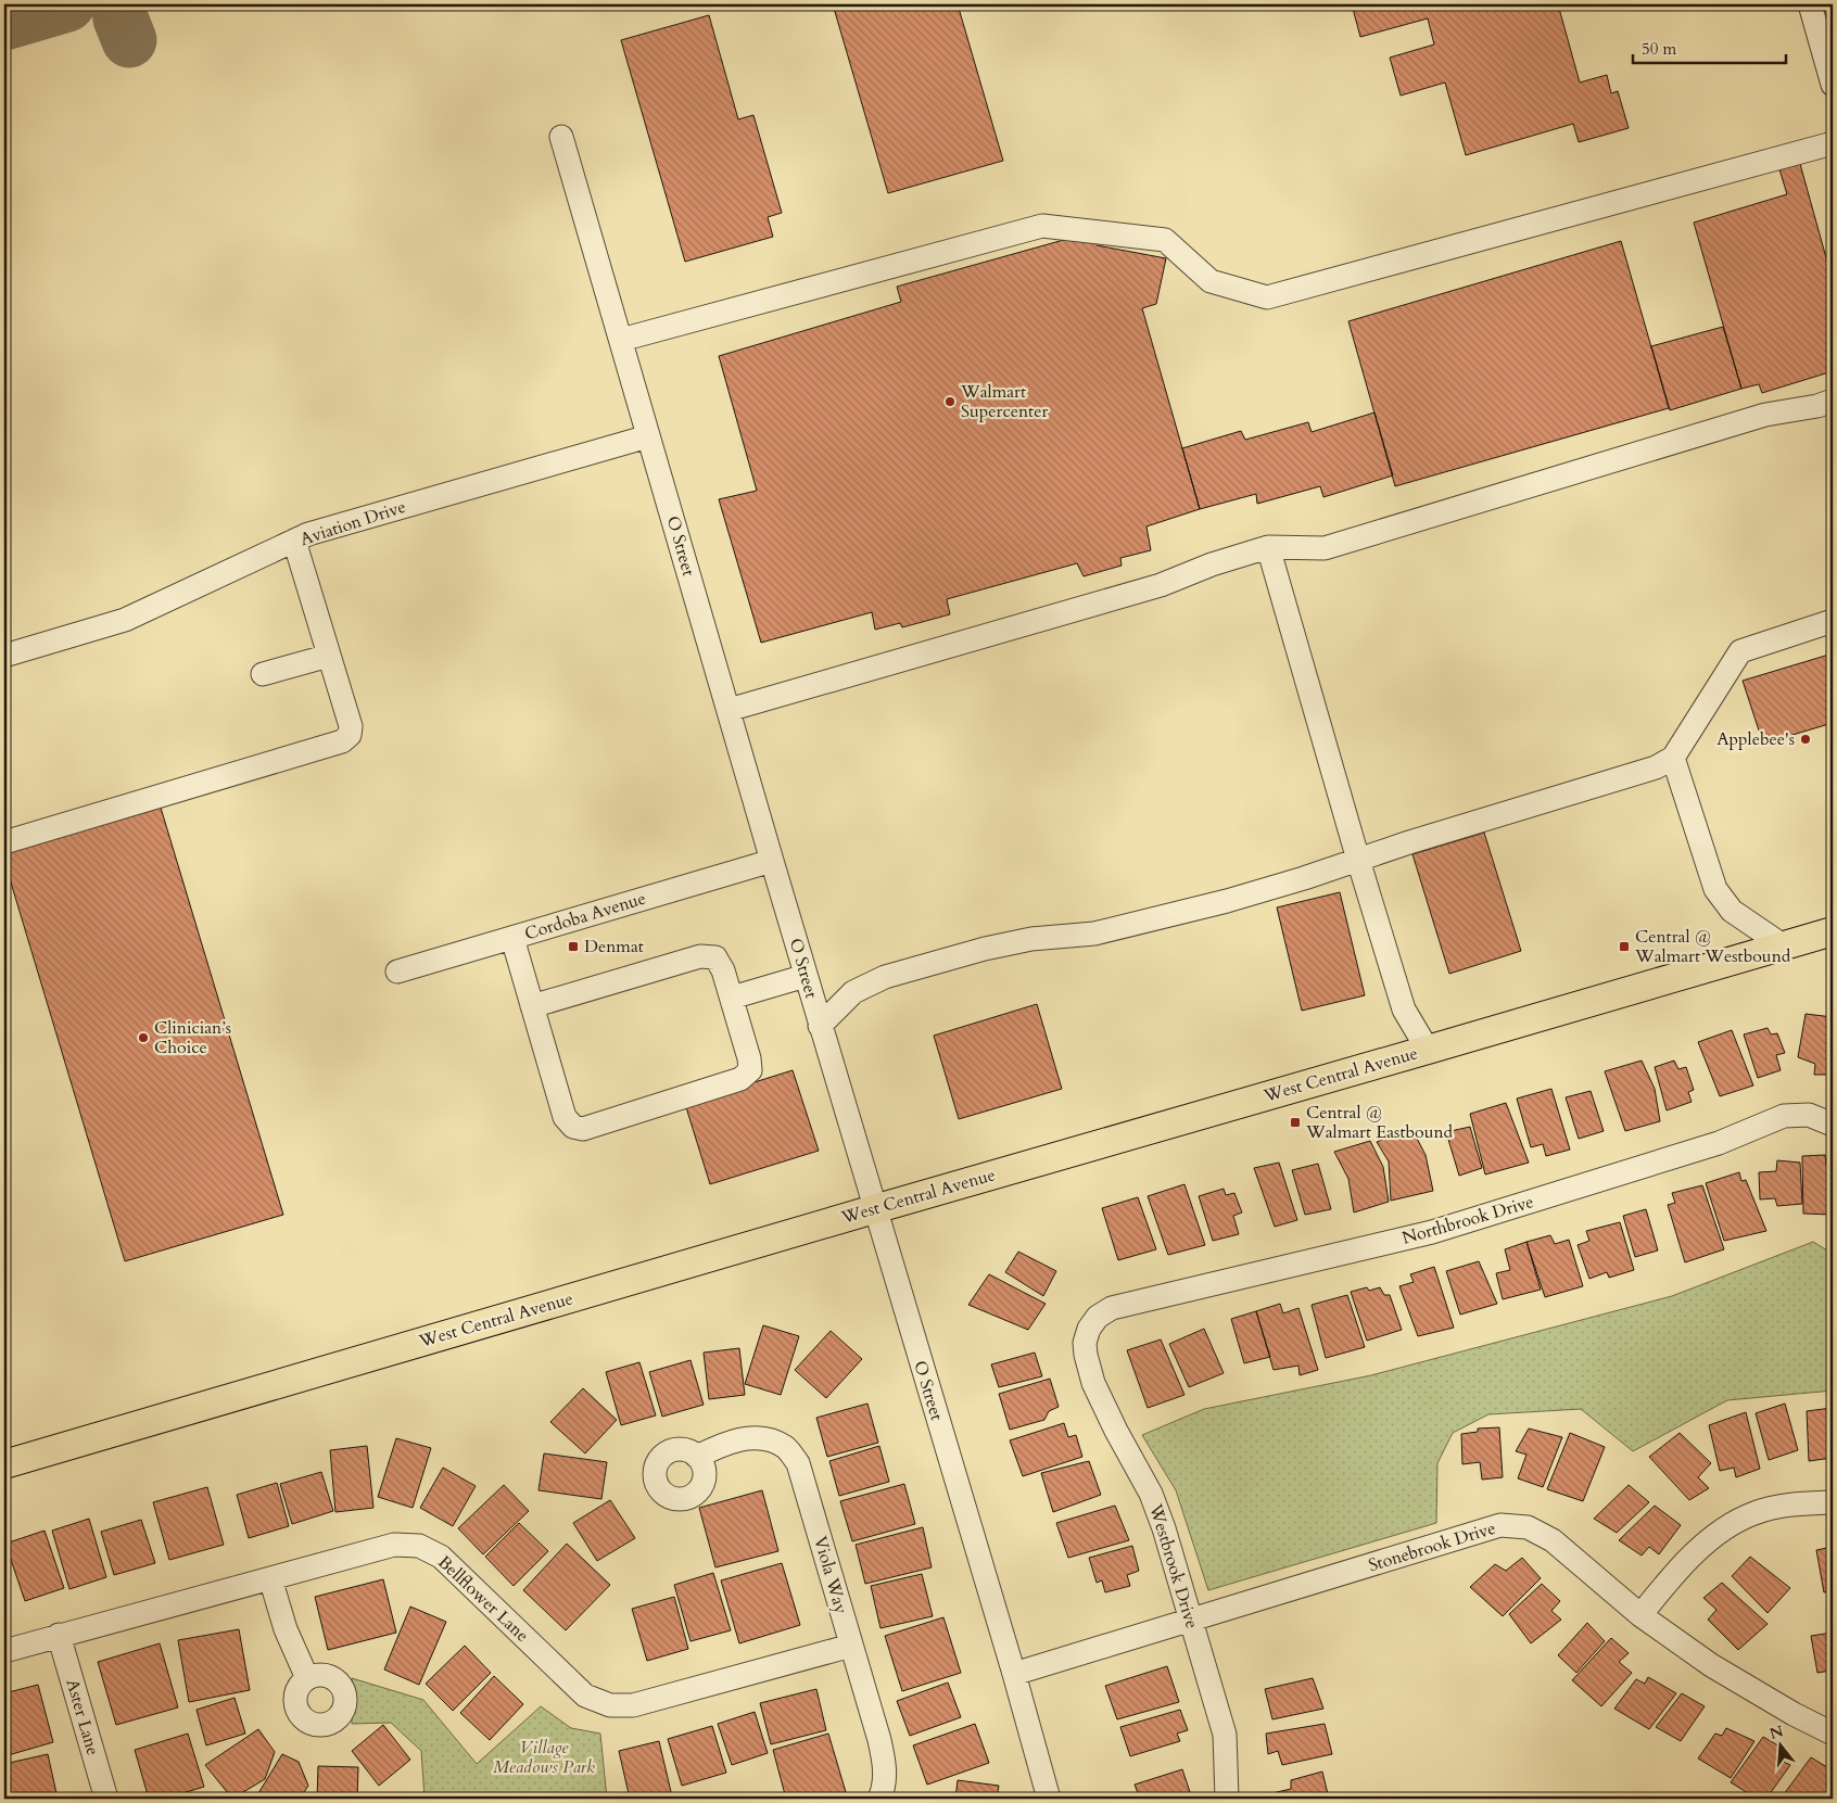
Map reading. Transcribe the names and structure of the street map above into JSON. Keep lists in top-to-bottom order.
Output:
{
  "streets": {
    "main road": ["West Central Avenue"],
    "street": [
      "Aviation Drive",
      "O Street",
      "Cordoba Avenue",
      "Northbrook Drive",
      "Stonebrook Drive",
      "Westbrook Drive",
      "Viola Way",
      "Bellflower Lane",
      "Aster Lane"
    ]
  },
  "crossings": [
    ["Aviation Drive", "O Street"],
    ["O Street", "Cordoba Avenue"],
    ["O Street", "West Central Avenue"],
    ["O Street", "Stonebrook Drive"],
    ["Northbrook Drive", "Westbrook Drive"],
    ["Stonebrook Drive", "Westbrook Drive"],
    ["Viola Way", "Bellflower Lane"],
    ["Bellflower Lane", "Aster Lane"]
  ],
  "parks": ["Village Meadows Park"],
  "places": {
    "other": ["Walmart Supercenter", "Applebee's", "Clinician’s Choice"],
    "transit": ["Denmat", "Central @ Walmart Westbound", "Central @ Walmart Eastbound"]
  },
  "scale_bar": "50 m",
  "north": "top"
}
